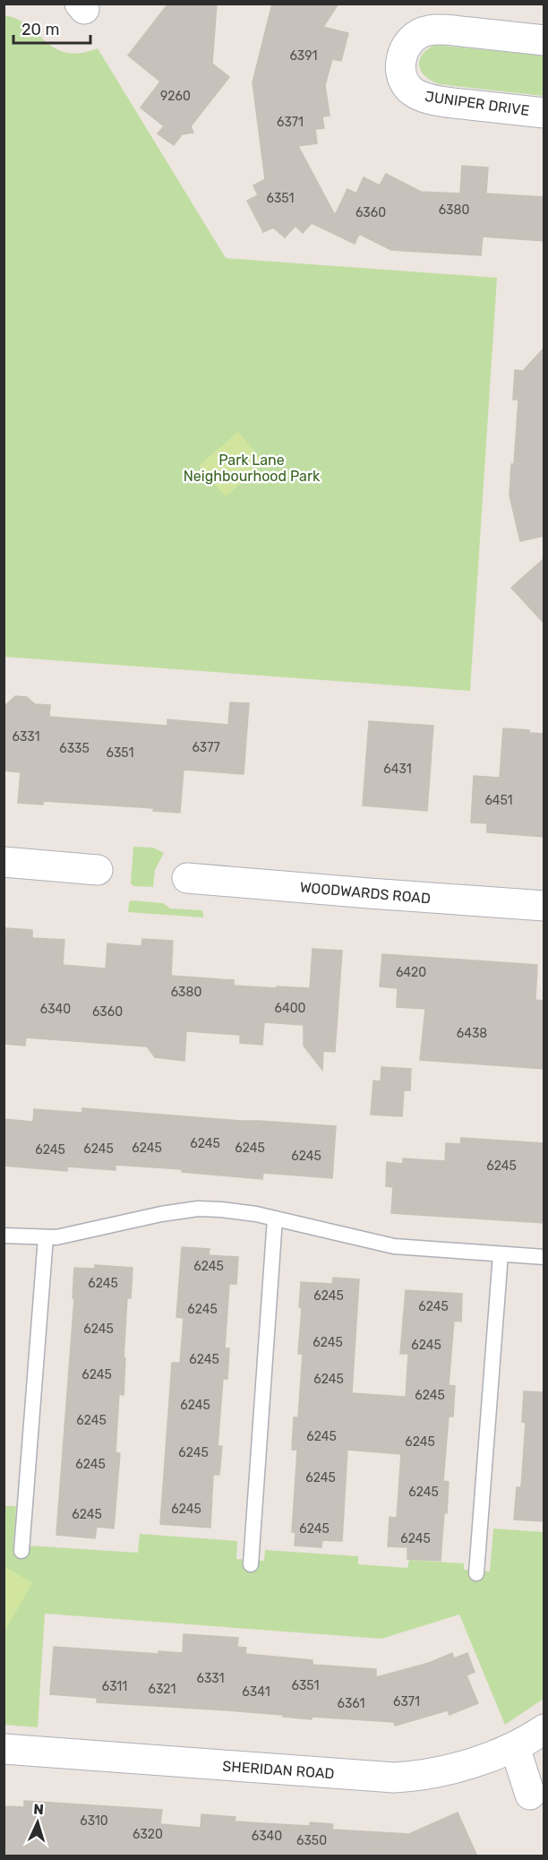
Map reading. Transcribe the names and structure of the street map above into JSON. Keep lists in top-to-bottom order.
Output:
{
  "streets": {
    "street": ["JUNIPER DRIVE", "WOODWARDS ROAD", "SHERIDAN ROAD"]
  },
  "parks": ["Park Lane Neighbourhood Park"],
  "house_numbers": [
    "6391",
    "9260",
    "6371",
    "6351",
    "6380",
    "6360",
    "6331",
    "6377",
    "6335",
    "6351",
    "6431",
    "6451",
    "6420",
    "6380",
    "6400",
    "6340",
    "6360",
    "6438",
    "6245",
    "6245",
    "6245",
    "6245",
    "6245",
    "6245",
    "6245",
    "6245",
    "6245",
    "6245",
    "6245",
    "6245",
    "6245",
    "6245",
    "6245",
    "6245",
    "6245",
    "6245",
    "6245",
    "6245",
    "6245",
    "6245",
    "6245",
    "6245",
    "6245",
    "6245",
    "6245",
    "6245",
    "6245",
    "6245",
    "6245",
    "6331",
    "6351",
    "6311",
    "6321",
    "6341",
    "6371",
    "6361",
    "6310",
    "6320",
    "6340",
    "6350"
  ],
  "scale_bar": "20 m",
  "north": "top"
}
